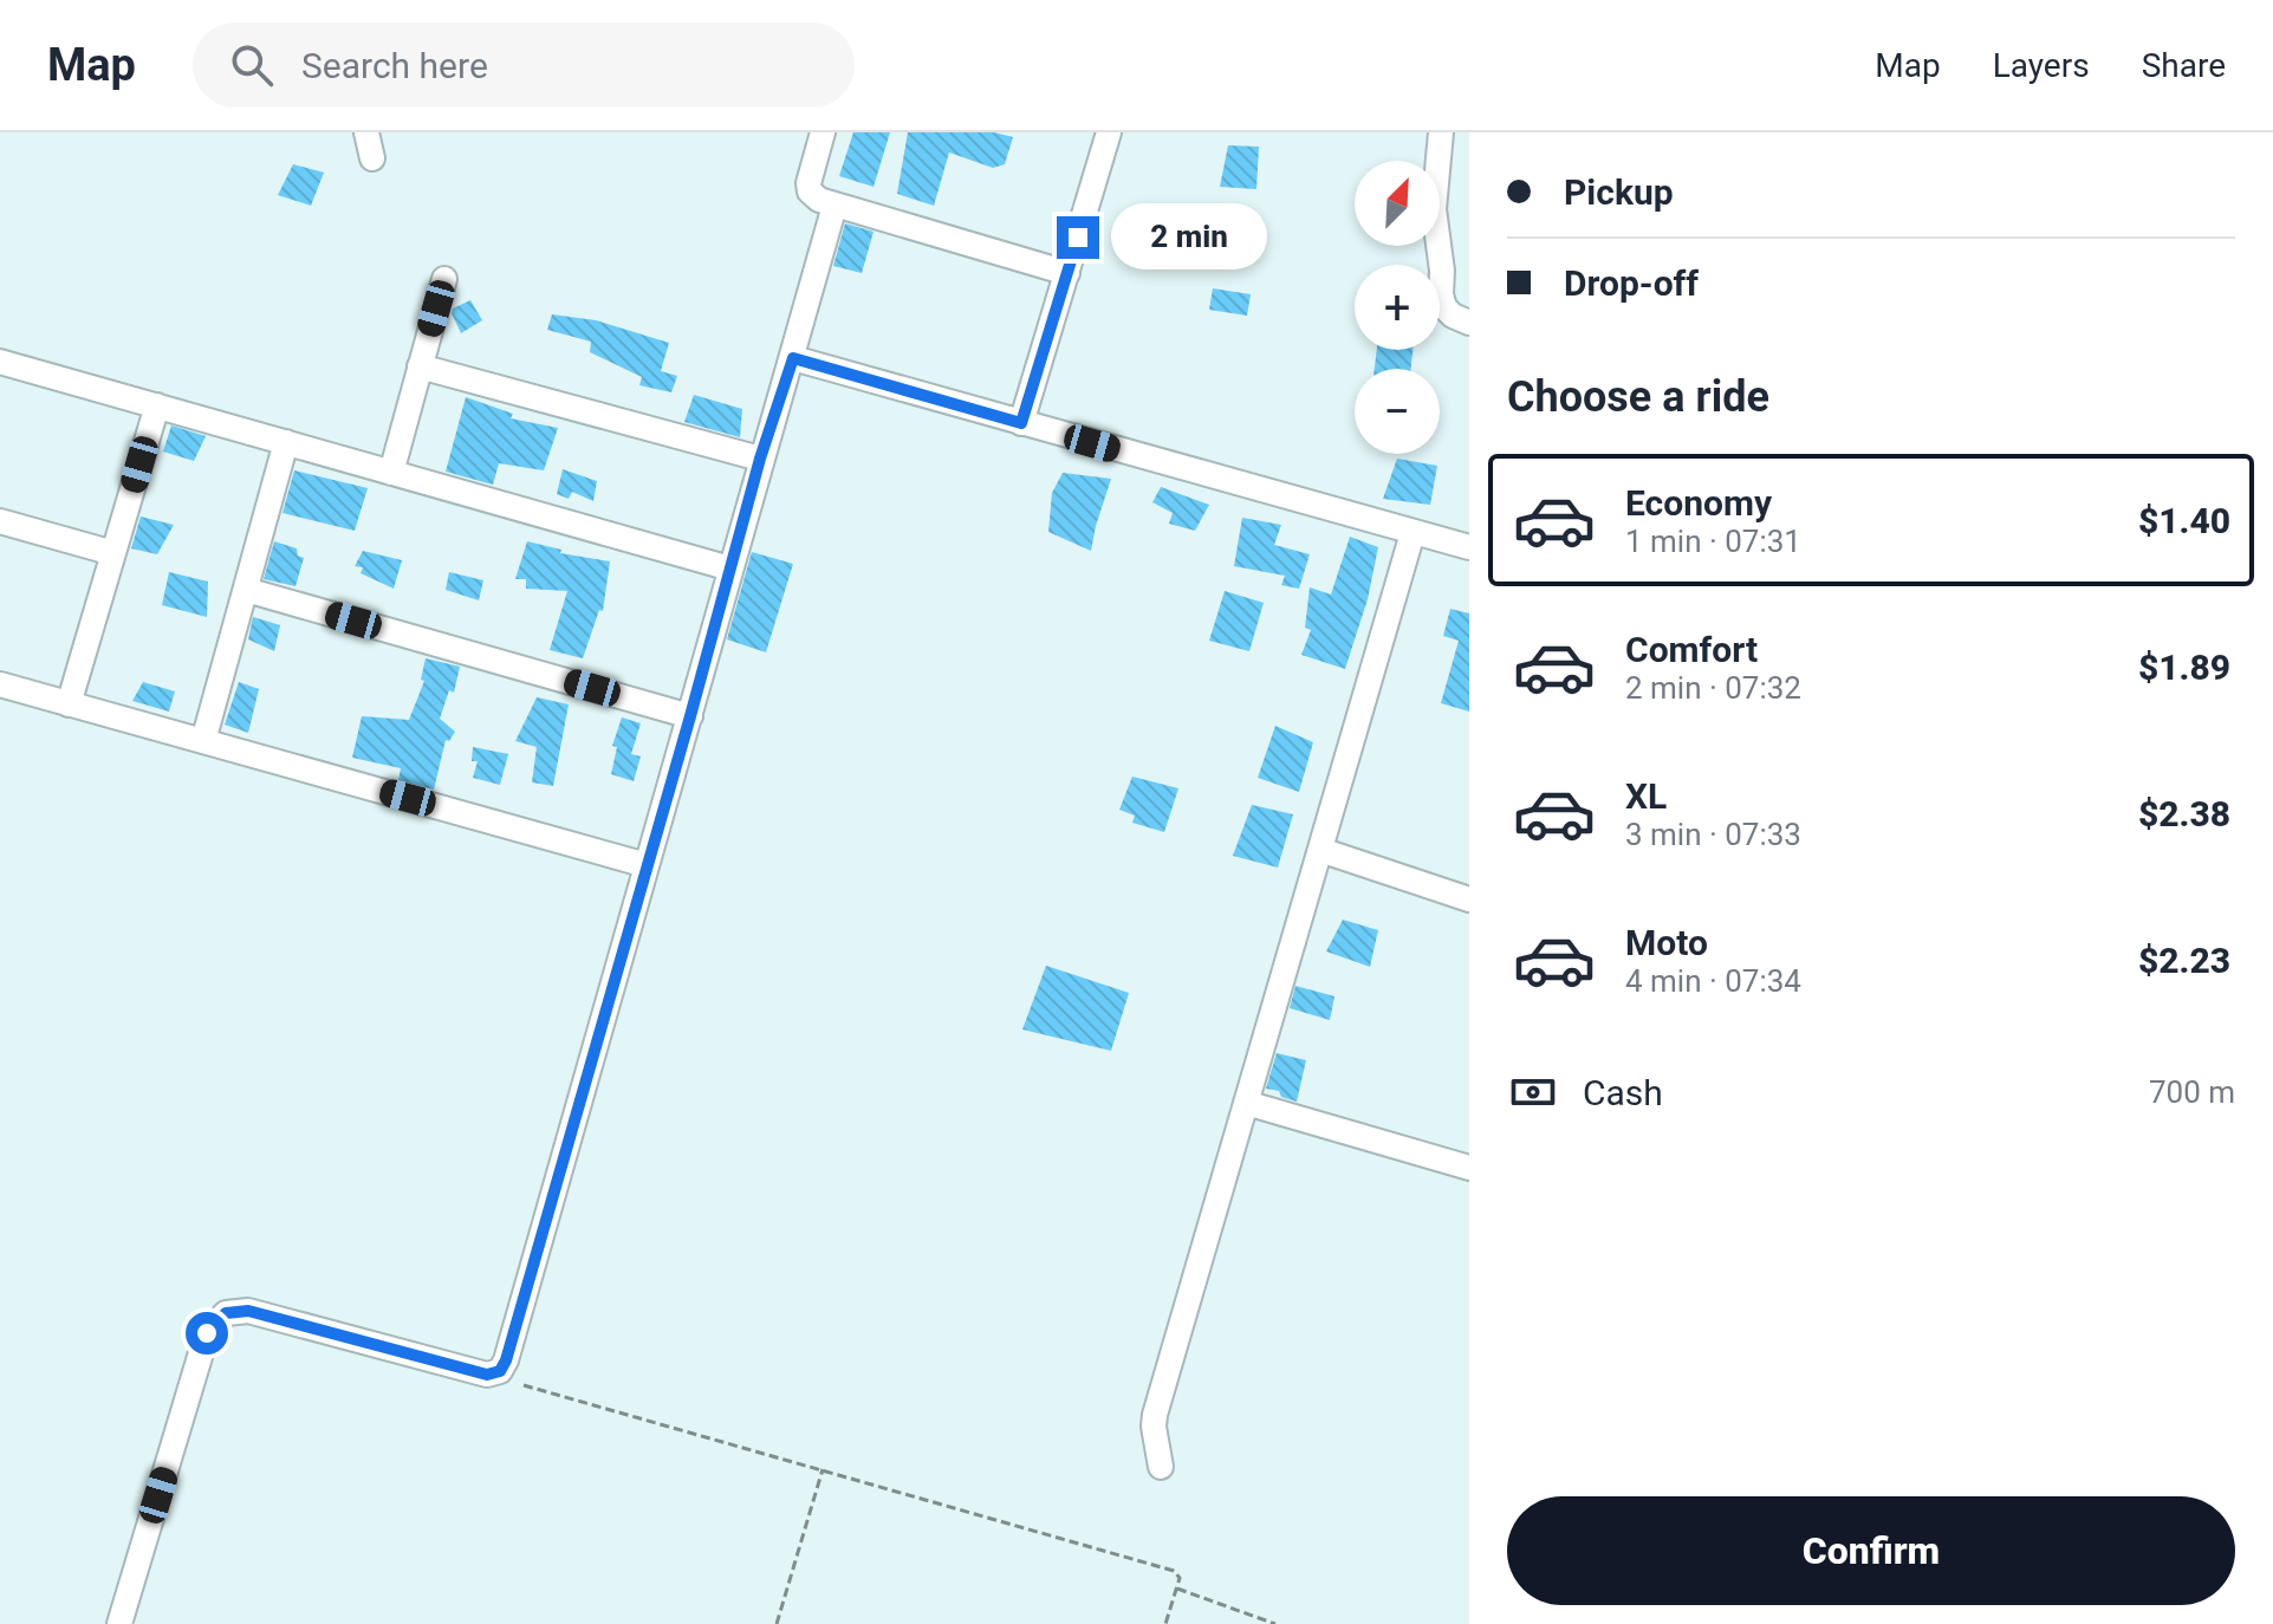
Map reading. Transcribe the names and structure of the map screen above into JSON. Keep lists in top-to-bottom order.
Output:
{
  "north": "top right",
  "page": {
    "header": "Map",
    "search": "Search here",
    "nav": ["Map", "Layers", "Share"],
    "banner": ["Pickup", "Drop-off"],
    "map_buttons": ["+", "−"],
    "bubble": "2 min",
    "heading": "Choose a ride",
    "list": [
      {
        "name": "Economy",
        "note": "1 min · 07:31",
        "value": "$1.40"
      },
      {
        "name": "Comfort",
        "note": "2 min · 07:32",
        "value": "$1.89"
      },
      {
        "name": "XL",
        "note": "3 min · 07:33",
        "value": "$2.38"
      },
      {
        "name": "Moto",
        "note": "4 min · 07:34",
        "value": "$2.23"
      }
    ],
    "pay": ["Cash", "700 m"],
    "buttons": "Confirm"
  }
}
